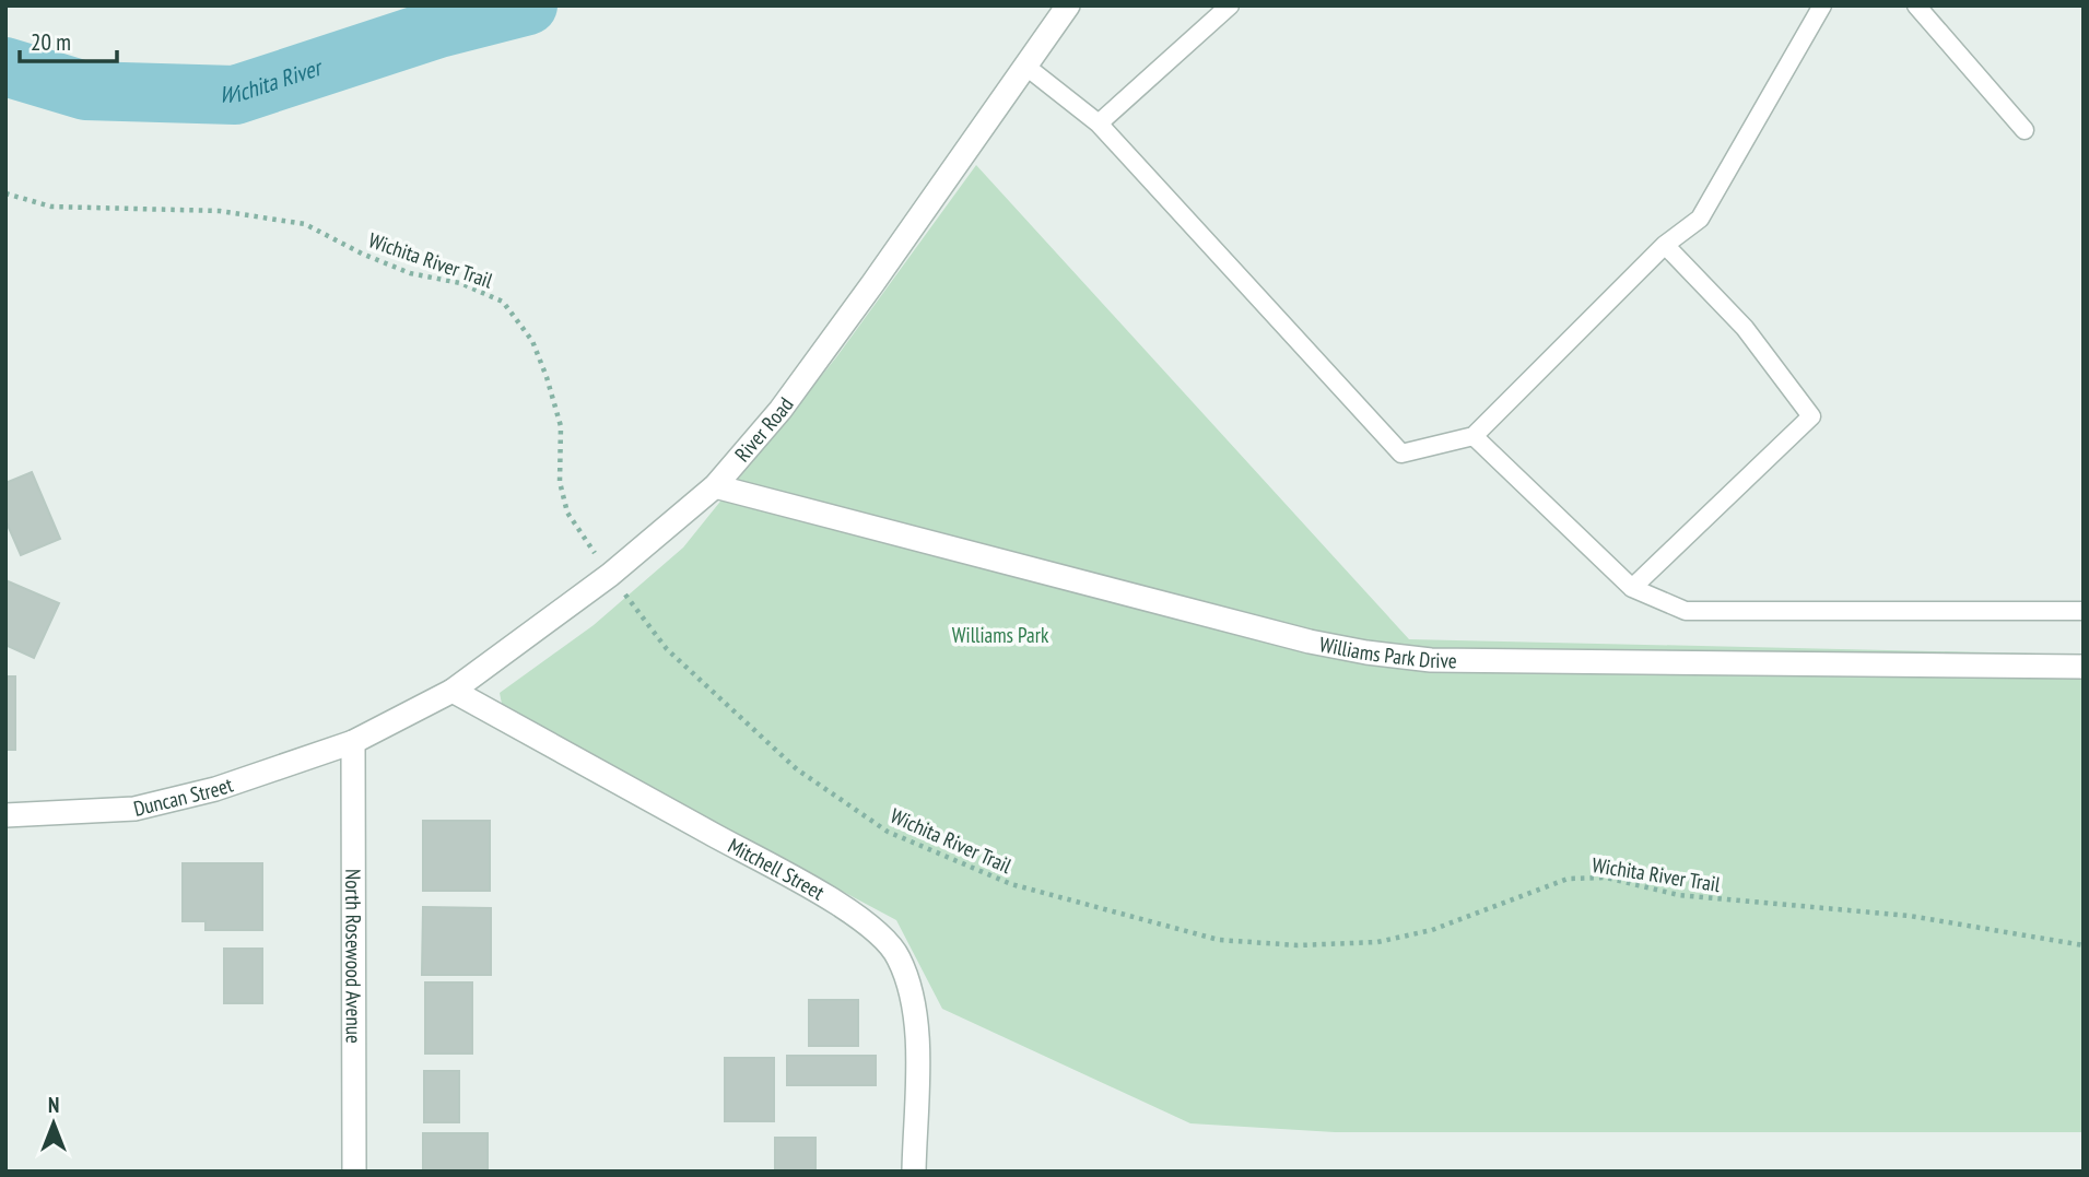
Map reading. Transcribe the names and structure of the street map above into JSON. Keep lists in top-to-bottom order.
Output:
{
  "streets": {
    "street": [
      "River Road",
      "Williams Park Drive",
      "Duncan Street",
      "Mitchell Street",
      "North Rosewood Avenue"
    ],
    "path": ["Wichita River Trail"]
  },
  "crossings": [
    ["Wichita River Trail", "River Road"],
    ["River Road", "Williams Park Drive"],
    ["River Road", "Duncan Street"],
    ["River Road", "Mitchell Street"],
    ["River Road", "North Rosewood Avenue"],
    ["Duncan Street", "North Rosewood Avenue"]
  ],
  "water": ["Wichita River"],
  "parks": ["Williams Park"],
  "scale_bar": "20 m",
  "north": "top"
}
